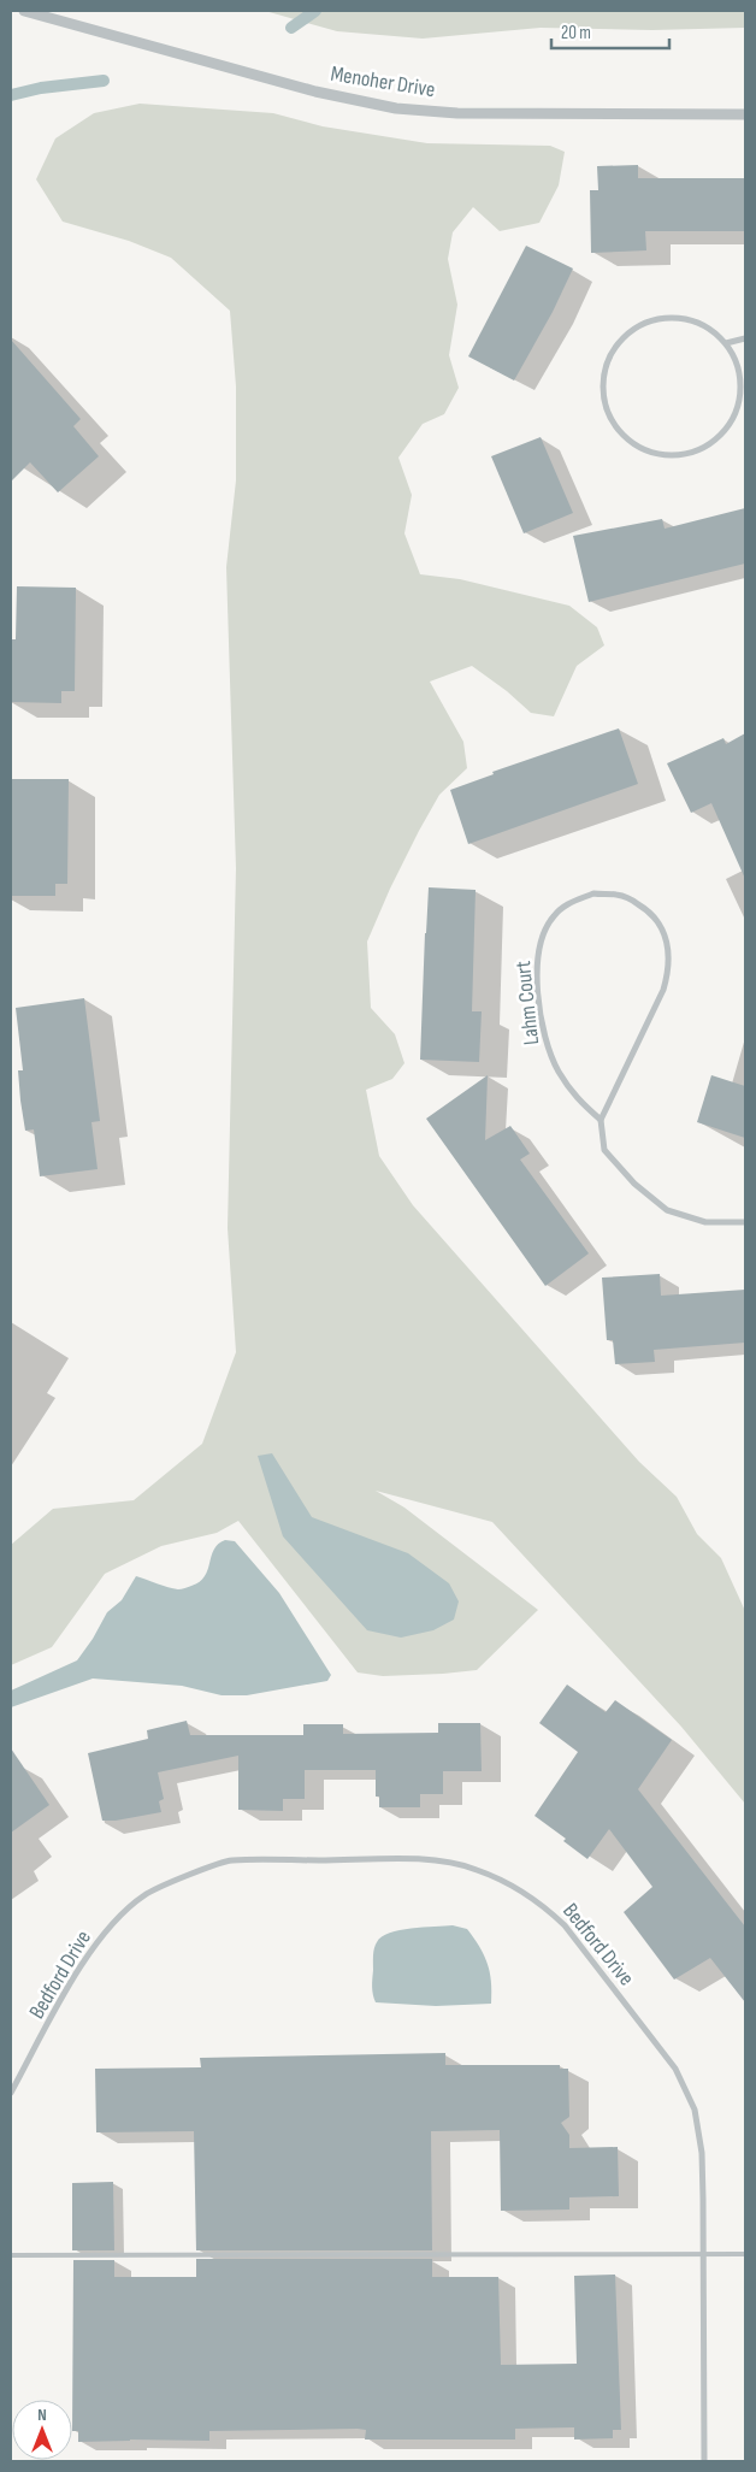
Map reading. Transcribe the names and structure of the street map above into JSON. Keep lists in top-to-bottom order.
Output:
{
  "streets": {
    "street": ["Menoher Drive", "Lahm Court", "Bedford Drive"]
  },
  "scale_bar": "20 m",
  "north": "top"
}
